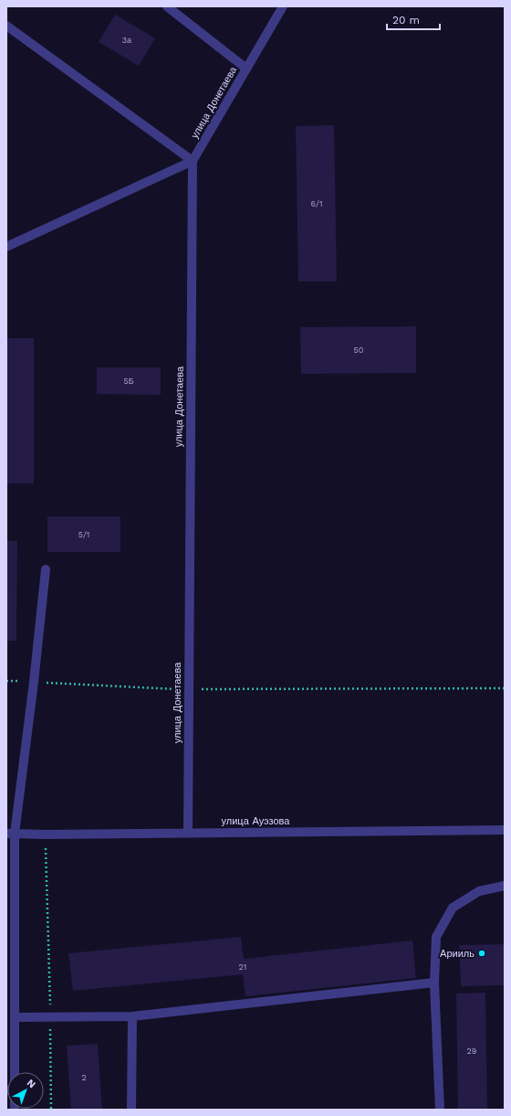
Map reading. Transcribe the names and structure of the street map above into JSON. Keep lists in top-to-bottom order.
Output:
{
  "streets": {
    "street": ["улица Донетаева", "улица Ауэзова"]
  },
  "crossings": [
    ["улица Донетаева", "улица Ауэзова"]
  ],
  "places": ["Арииль"],
  "house_numbers": [
    "3а",
    "6/1",
    "50",
    "5Б",
    "5/1",
    "21",
    "29",
    "2"
  ],
  "scale_bar": "20 m",
  "north": "top right"
}
